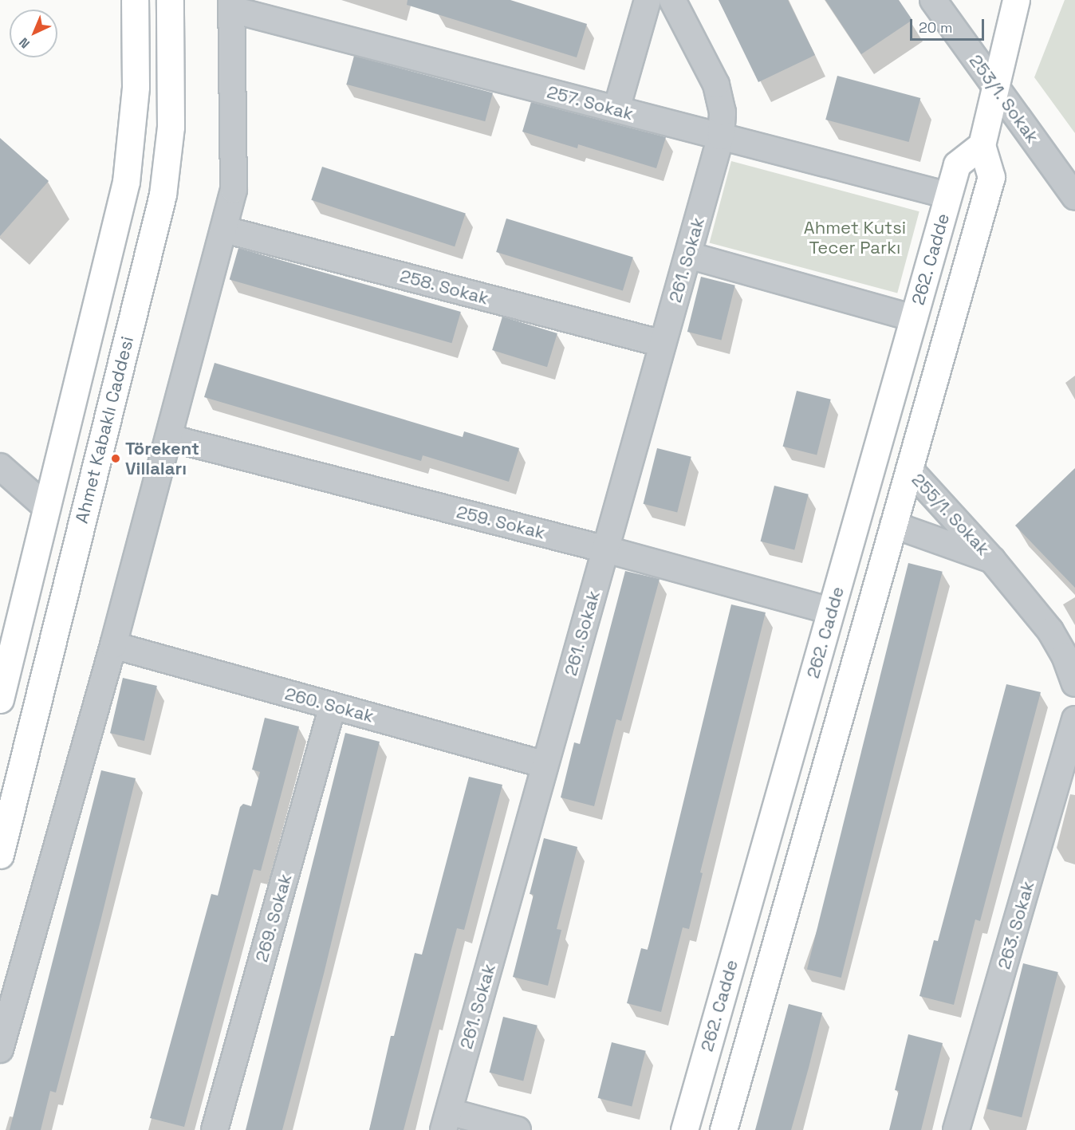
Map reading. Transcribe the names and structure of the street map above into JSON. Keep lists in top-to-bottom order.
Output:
{
  "streets": {
    "street": [
      "253/1. Sokak",
      "257. Sokak",
      "262. Cadde",
      "261. Sokak",
      "258. Sokak",
      "Ahmet Kabaklı Caddesi",
      "255/1. Sokak",
      "259. Sokak",
      "260. Sokak",
      "269. Sokak",
      "263. Sokak"
    ]
  },
  "crossings": [
    ["253/1. Sokak", "262. Cadde"],
    ["257. Sokak", "262. Cadde"],
    ["257. Sokak", "261. Sokak"],
    ["262. Cadde", "255/1. Sokak"],
    ["262. Cadde", "259. Sokak"],
    ["261. Sokak", "258. Sokak"],
    ["261. Sokak", "259. Sokak"],
    ["261. Sokak", "260. Sokak"],
    ["260. Sokak", "269. Sokak"]
  ],
  "parks": ["Ahmet Kutsi Tecer Parkı"],
  "places": ["Törekent Villaları"],
  "scale_bar": "20 m",
  "north": "bottom left"
}
